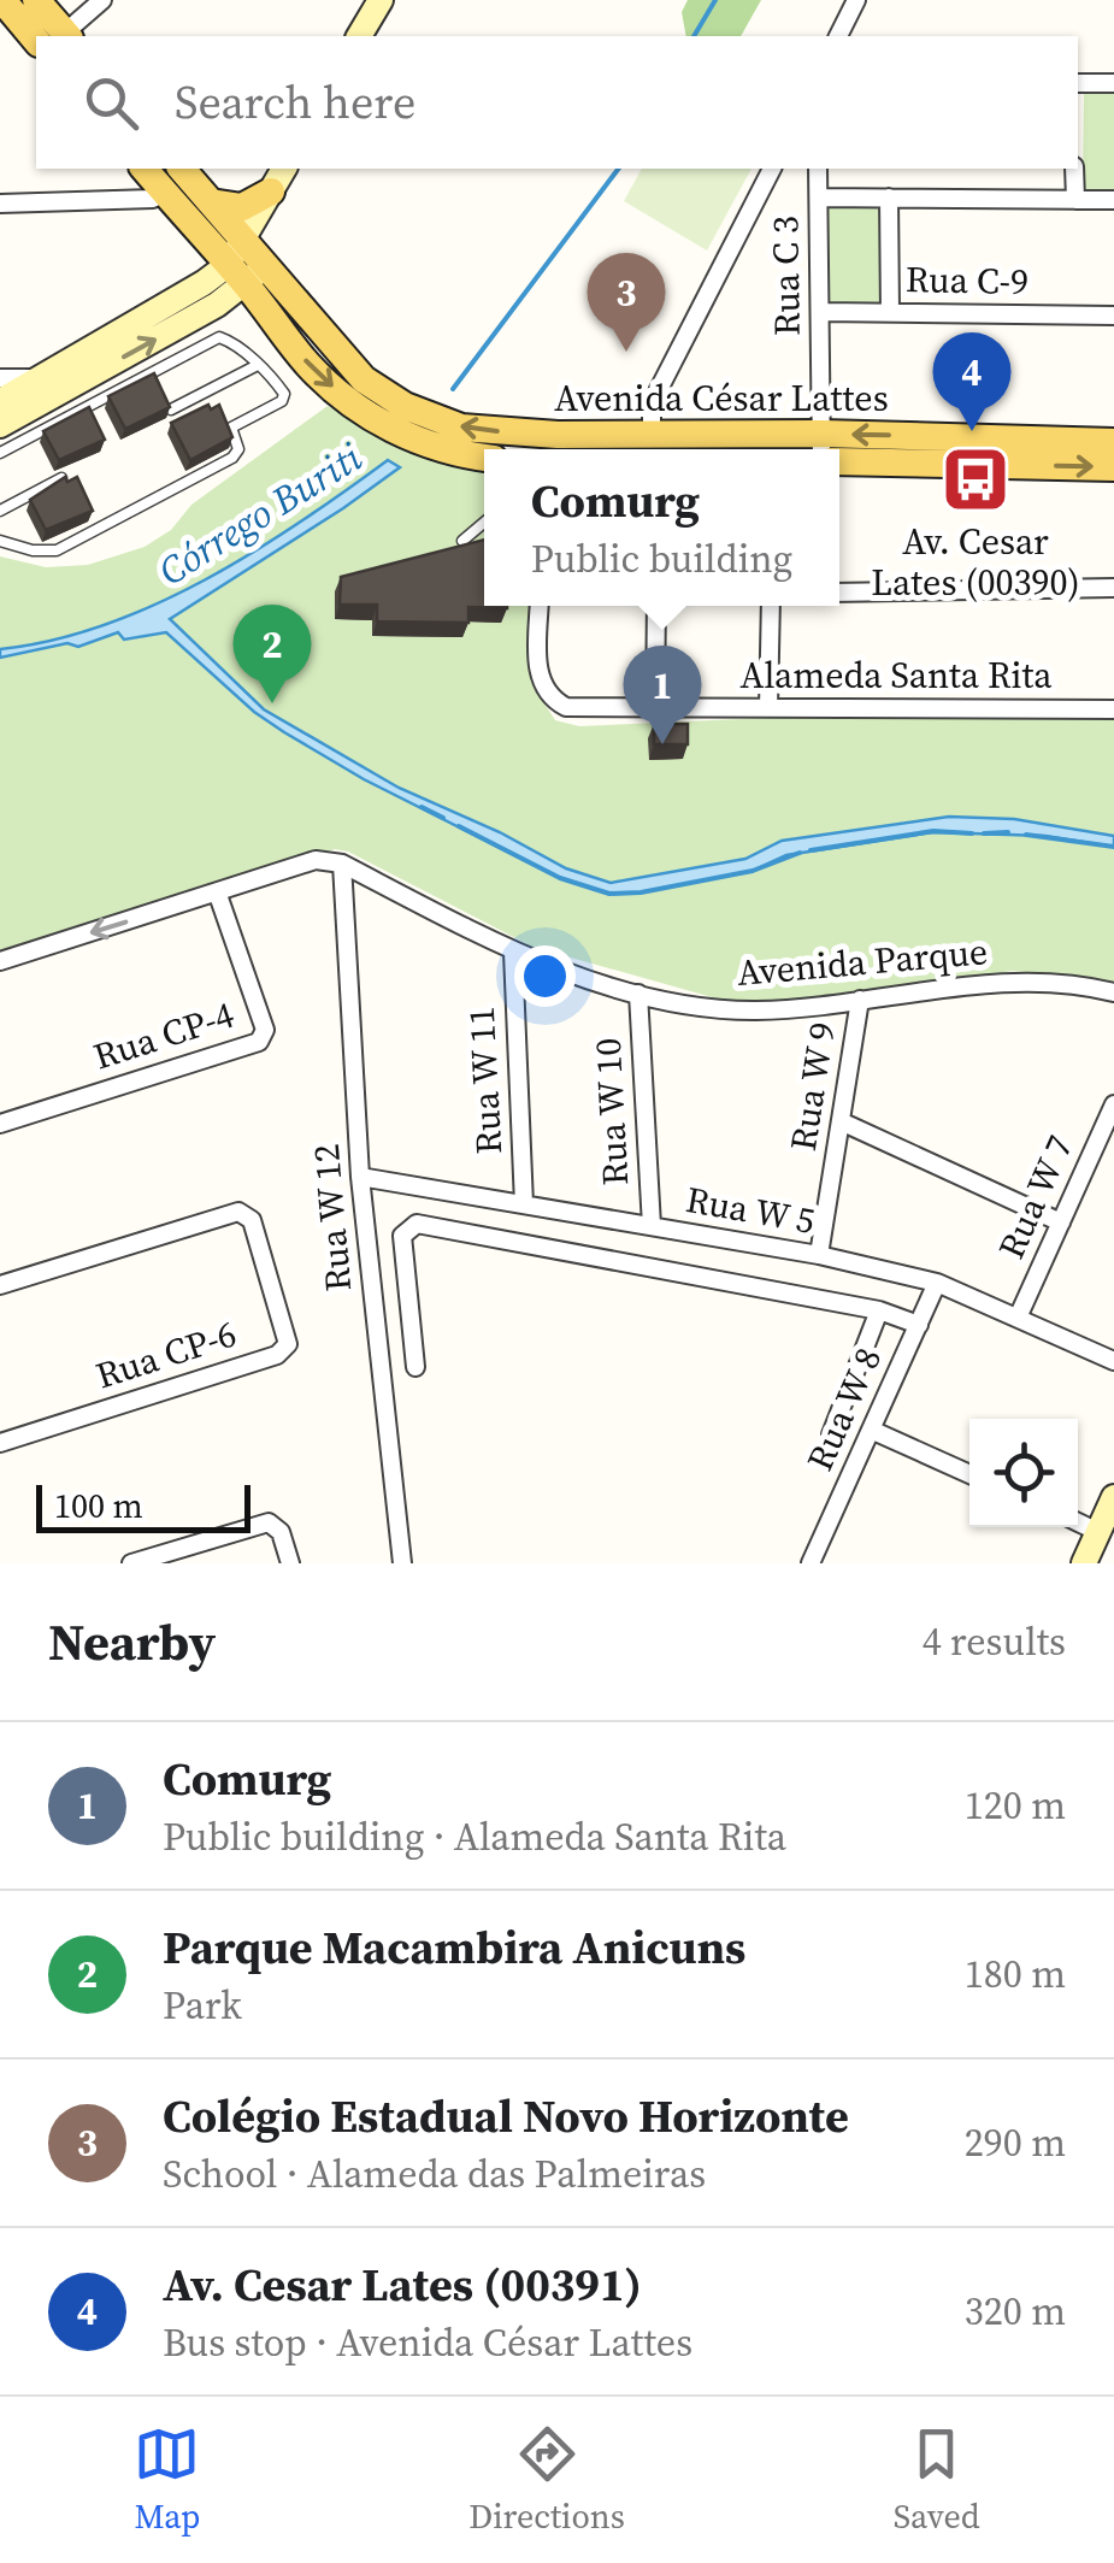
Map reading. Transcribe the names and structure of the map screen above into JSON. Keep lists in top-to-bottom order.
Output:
{
  "streets": {
    "main road": ["Avenida César Lattes"],
    "street": [
      "Rua C 3",
      "Rua C-9",
      "Alameda Santa Rita",
      "Avenida Parque",
      "Rua CP-4",
      "Rua W 11",
      "Rua W 9",
      "Rua W 10",
      "Rua W 7",
      "Rua W 5",
      "Rua W 12",
      "Rua CP-6",
      "Rua W 8"
    ]
  },
  "crossings": [
    ["Rua C 3", "Rua C-9"],
    ["Avenida Parque", "Rua W 11"],
    ["Avenida Parque", "Rua W 9"],
    ["Avenida Parque", "Rua W 10"],
    ["Avenida Parque", "Rua W 12"],
    ["Rua W 11", "Rua W 5"],
    ["Rua W 9", "Rua W 5"],
    ["Rua W 10", "Rua W 5"],
    ["Rua W 7", "Rua W 5"],
    ["Rua W 5", "Rua W 12"],
    ["Rua W 5", "Rua W 8"]
  ],
  "water": ["Córrego Buriti"],
  "places": {
    "bus stop": ["Av. Cesar Lates (00390)"]
  },
  "scale_bar": "100 m",
  "page": {
    "search": "Search here",
    "pins": [
      "3",
      "4",
      "2",
      "1"
    ],
    "popup": ["Comurg", "Public building"],
    "scale": "100 m",
    "heading": ["Nearby", "4 results"],
    "list": [
      {
        "mark": "1",
        "name": "Comurg",
        "note": "Public building · Alameda Santa Rita",
        "value": "120 m"
      },
      {
        "mark": "2",
        "name": "Parque Macambira Anicuns",
        "note": "Park",
        "value": "180 m"
      },
      {
        "mark": "3",
        "name": "Colégio Estadual Novo Horizonte",
        "note": "School · Alameda das Palmeiras",
        "value": "290 m"
      },
      {
        "mark": "4",
        "name": "Av. Cesar Lates (00391)",
        "note": "Bus stop · Avenida César Lattes",
        "value": "320 m"
      }
    ],
    "nav": ["Map", "Directions", "Saved"]
  }
}
